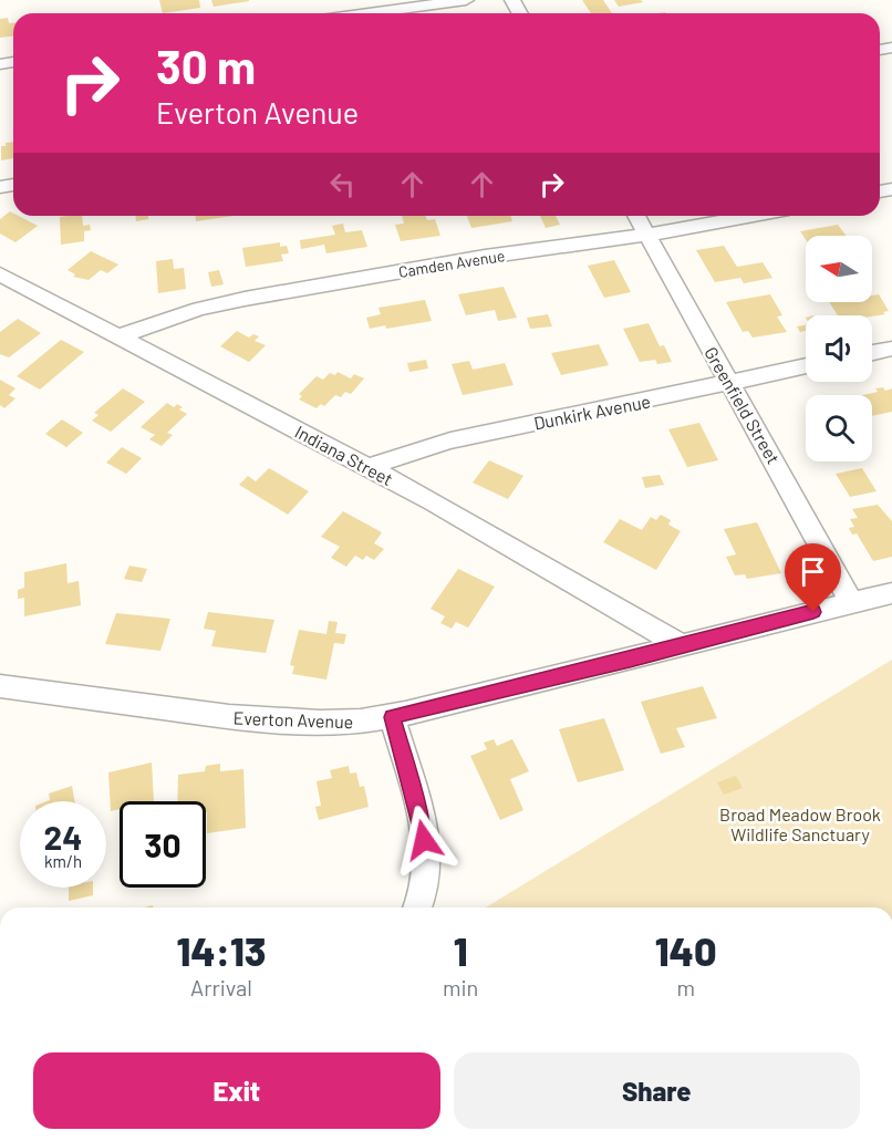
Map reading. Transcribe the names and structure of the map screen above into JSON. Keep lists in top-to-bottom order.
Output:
{
  "streets": {
    "street": [
      "Camden Avenue",
      "Greenfield Street",
      "Dunkirk Avenue",
      "Indiana Street",
      "Everton Avenue"
    ]
  },
  "crossings": [
    ["Camden Avenue", "Greenfield Street"],
    ["Camden Avenue", "Indiana Street"],
    ["Greenfield Street", "Dunkirk Avenue"],
    ["Greenfield Street", "Everton Avenue"],
    ["Dunkirk Avenue", "Indiana Street"],
    ["Indiana Street", "Everton Avenue"]
  ],
  "parks": ["Broad Meadow Brook Wildlife Sanctuary"],
  "north": "left",
  "page": {
    "turn": ["30 m", "Everton Avenue"],
    "speed": "24 km/h",
    "limit": "30",
    "eta": [
      "14:13",
      "Arrival",
      "1",
      "min",
      "140",
      "m"
    ],
    "buttons": ["Exit", "Share"]
  }
}
